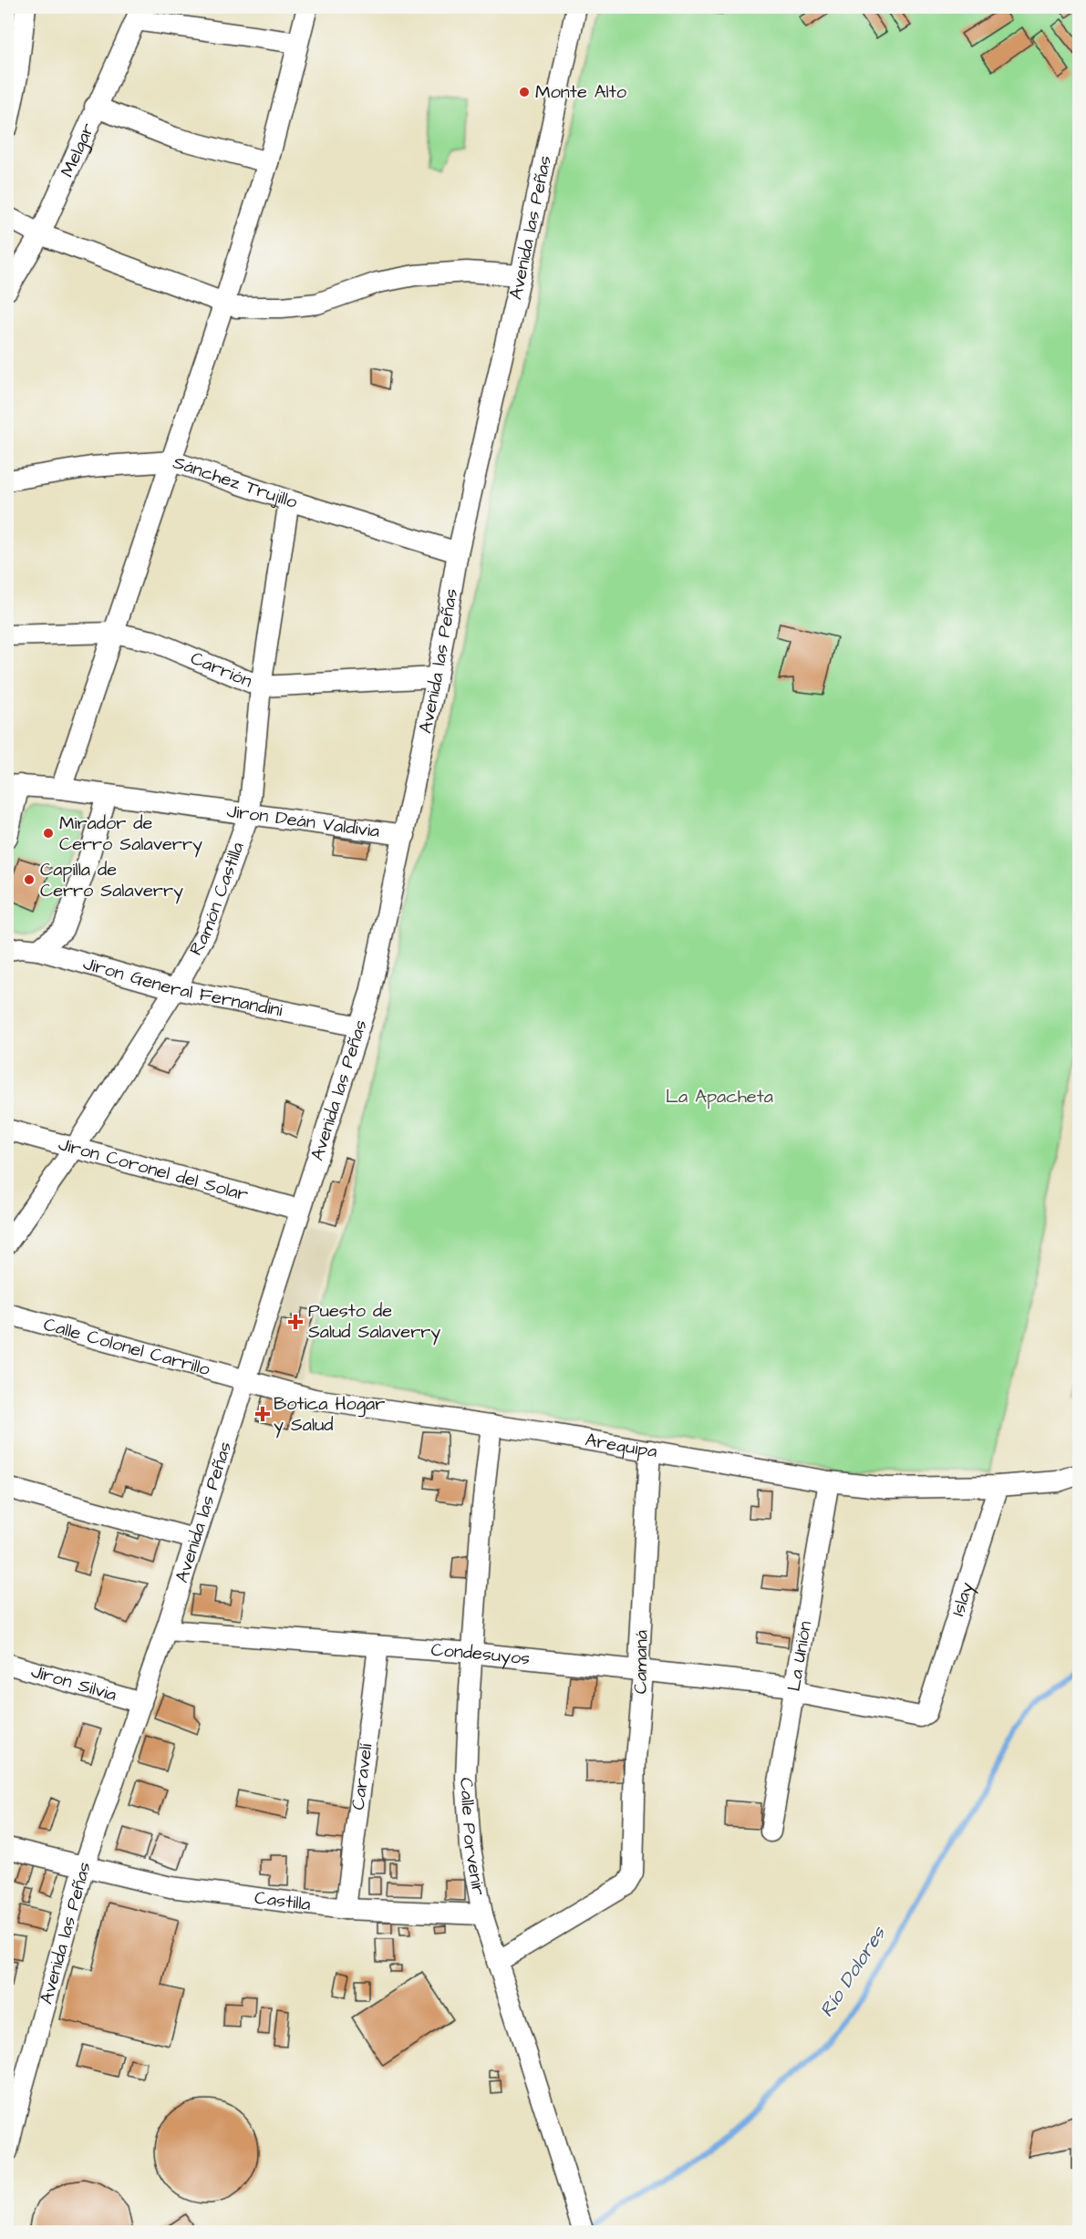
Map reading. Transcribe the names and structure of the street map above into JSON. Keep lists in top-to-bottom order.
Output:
{
  "streets": {
    "street": [
      "Melgar",
      "Avenida las Peñas",
      "Sánchez Trujillo",
      "Carrión",
      "Jiron Deán Valdivia",
      "Ramón Castilla",
      "Jiron General Fernandini",
      "Jiron Coronel del Solar",
      "Calle Colonel Carrillo",
      "Arequipa",
      "Islay",
      "Condesuyos",
      "La Unión",
      "Camaná",
      "Jiron Silvia",
      "Caravelí",
      "Calle Porvenir",
      "Castilla"
    ]
  },
  "crossings": [
    ["Avenida las Peñas", "Sánchez Trujillo"],
    ["Avenida las Peñas", "Carrión"],
    ["Avenida las Peñas", "Jiron Deán Valdivia"],
    ["Avenida las Peñas", "Jiron General Fernandini"],
    ["Avenida las Peñas", "Jiron Coronel del Solar"],
    ["Avenida las Peñas", "Calle Colonel Carrillo"],
    ["Avenida las Peñas", "Arequipa"],
    ["Avenida las Peñas", "Condesuyos"],
    ["Avenida las Peñas", "Jiron Silvia"],
    ["Avenida las Peñas", "Castilla"],
    ["Sánchez Trujillo", "Ramón Castilla"],
    ["Carrión", "Ramón Castilla"],
    ["Jiron Deán Valdivia", "Ramón Castilla"],
    ["Ramón Castilla", "Jiron General Fernandini"],
    ["Ramón Castilla", "Jiron Coronel del Solar"],
    ["Calle Colonel Carrillo", "Arequipa"],
    ["Arequipa", "Islay"],
    ["Arequipa", "La Unión"],
    ["Arequipa", "Camaná"],
    ["Arequipa", "Calle Porvenir"],
    ["Islay", "Condesuyos"],
    ["Condesuyos", "La Unión"],
    ["Condesuyos", "Camaná"],
    ["Condesuyos", "Caravelí"],
    ["Condesuyos", "Calle Porvenir"],
    ["Camaná", "Calle Porvenir"],
    ["Caravelí", "Castilla"],
    ["Calle Porvenir", "Castilla"]
  ],
  "water": ["Río Dolores"],
  "parks": ["La Apacheta"],
  "places": {
    "other": ["Monte Alto", "Mirador de Cerro Salaverry", "Capilla de Cerro Salaverry"],
    "health": ["Puesto de Salud Salaverry", "Botica Hogar y Salud"]
  }
}
